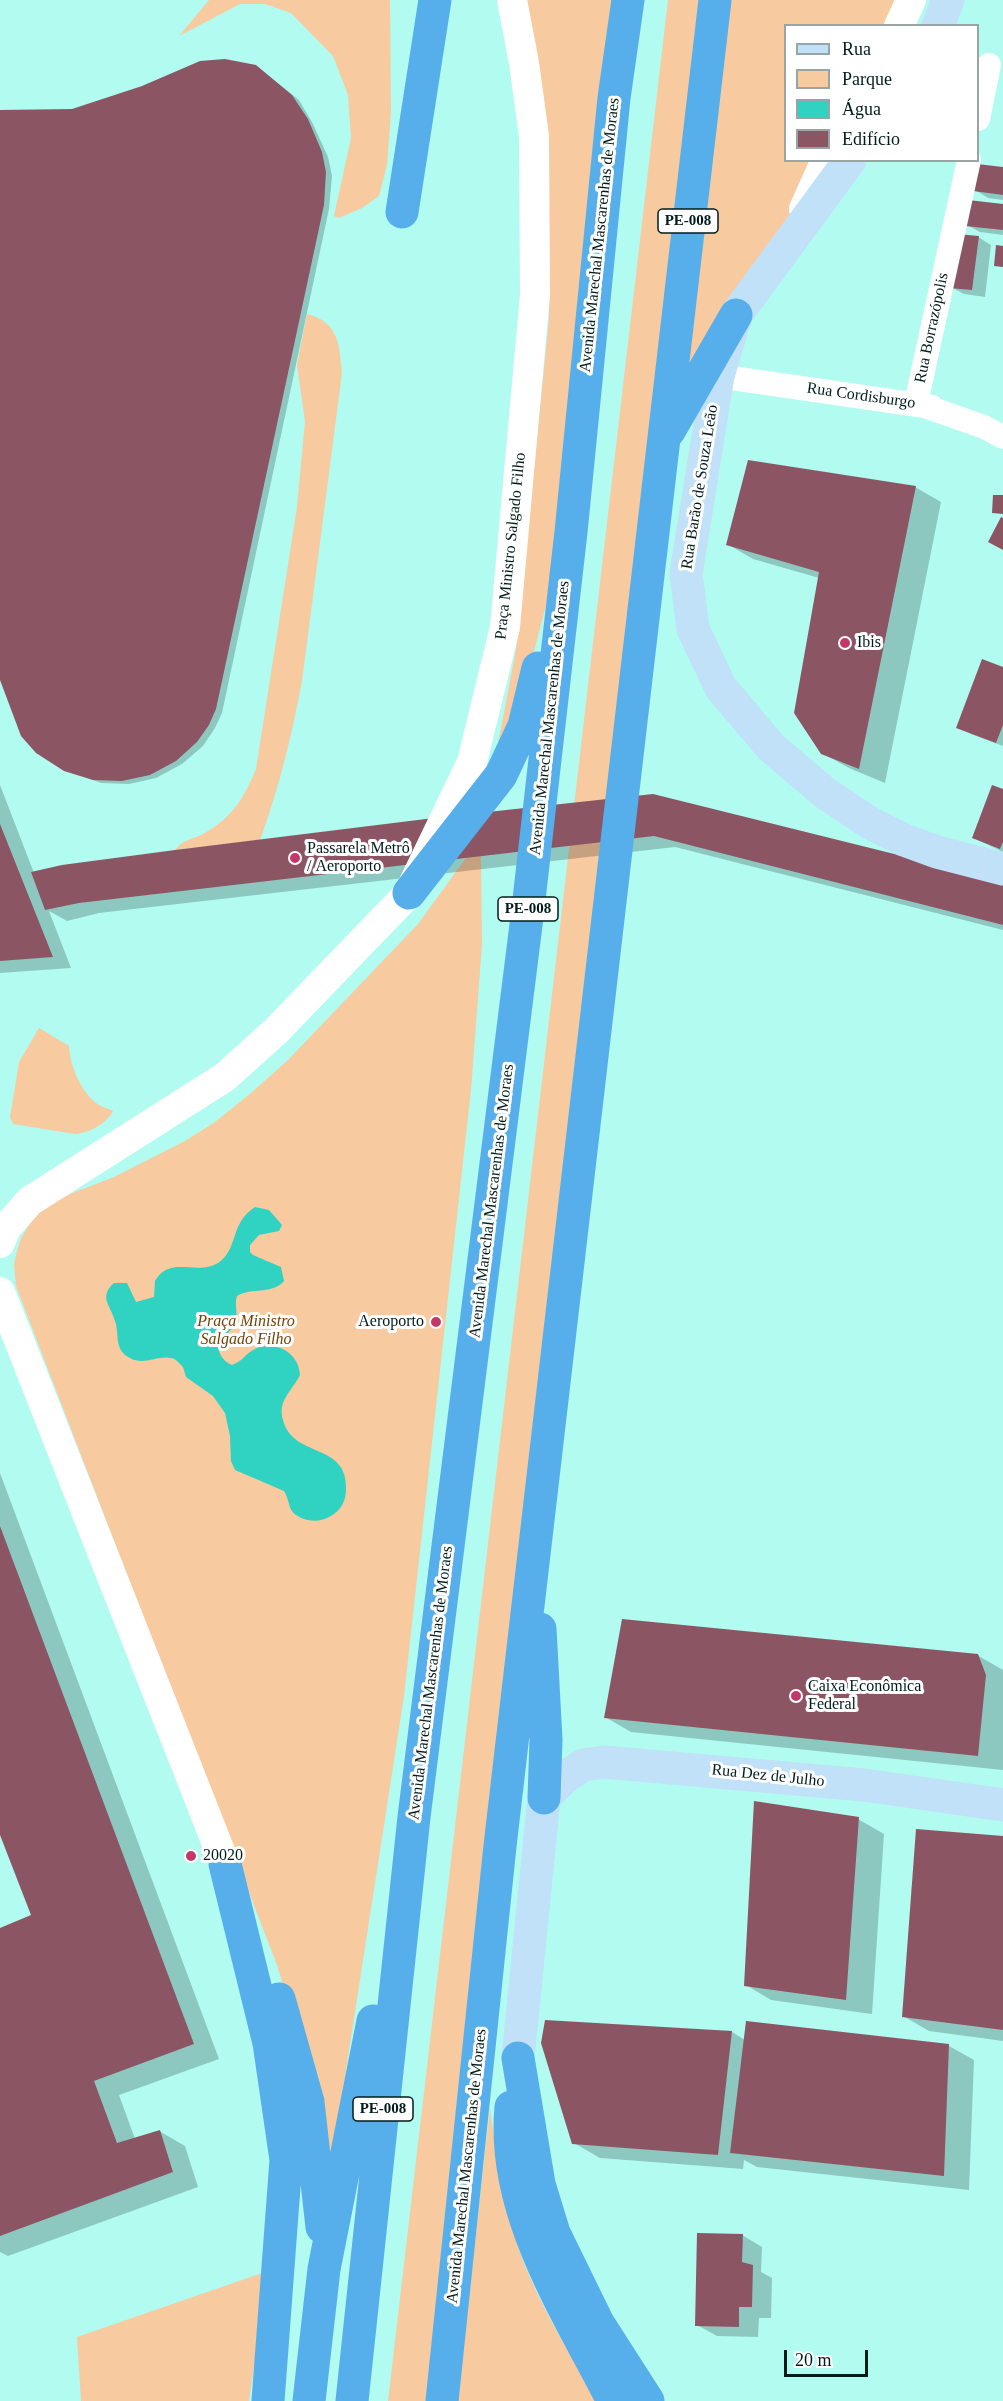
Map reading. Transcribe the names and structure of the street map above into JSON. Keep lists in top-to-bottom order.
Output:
{
  "streets": {
    "highway": ["PE-008", "Avenida Marechal Mascarenhas de Moraes"],
    "main road": ["Rua Barão de Souza Leão", "Rua Dez de Julho"],
    "street": ["Rua Borrazópolis", "Rua Cordisburgo", "Praça Ministro Salgado Filho"]
  },
  "crossings": [
    ["Rua Borrazópolis", "Rua Cordisburgo"],
    ["Rua Cordisburgo", "Rua Barão de Souza Leão"]
  ],
  "parks": ["Praça Ministro Salgado Filho"],
  "places": [
    "Ibis",
    "Passarela Metrô / Aeroporto",
    "Aeroporto",
    "Caixa Econômica Federal",
    "20020"
  ],
  "legend": [
    "Rua",
    "Parque",
    "Água",
    "Edifício"
  ],
  "scale_bar": "20 m"
}
